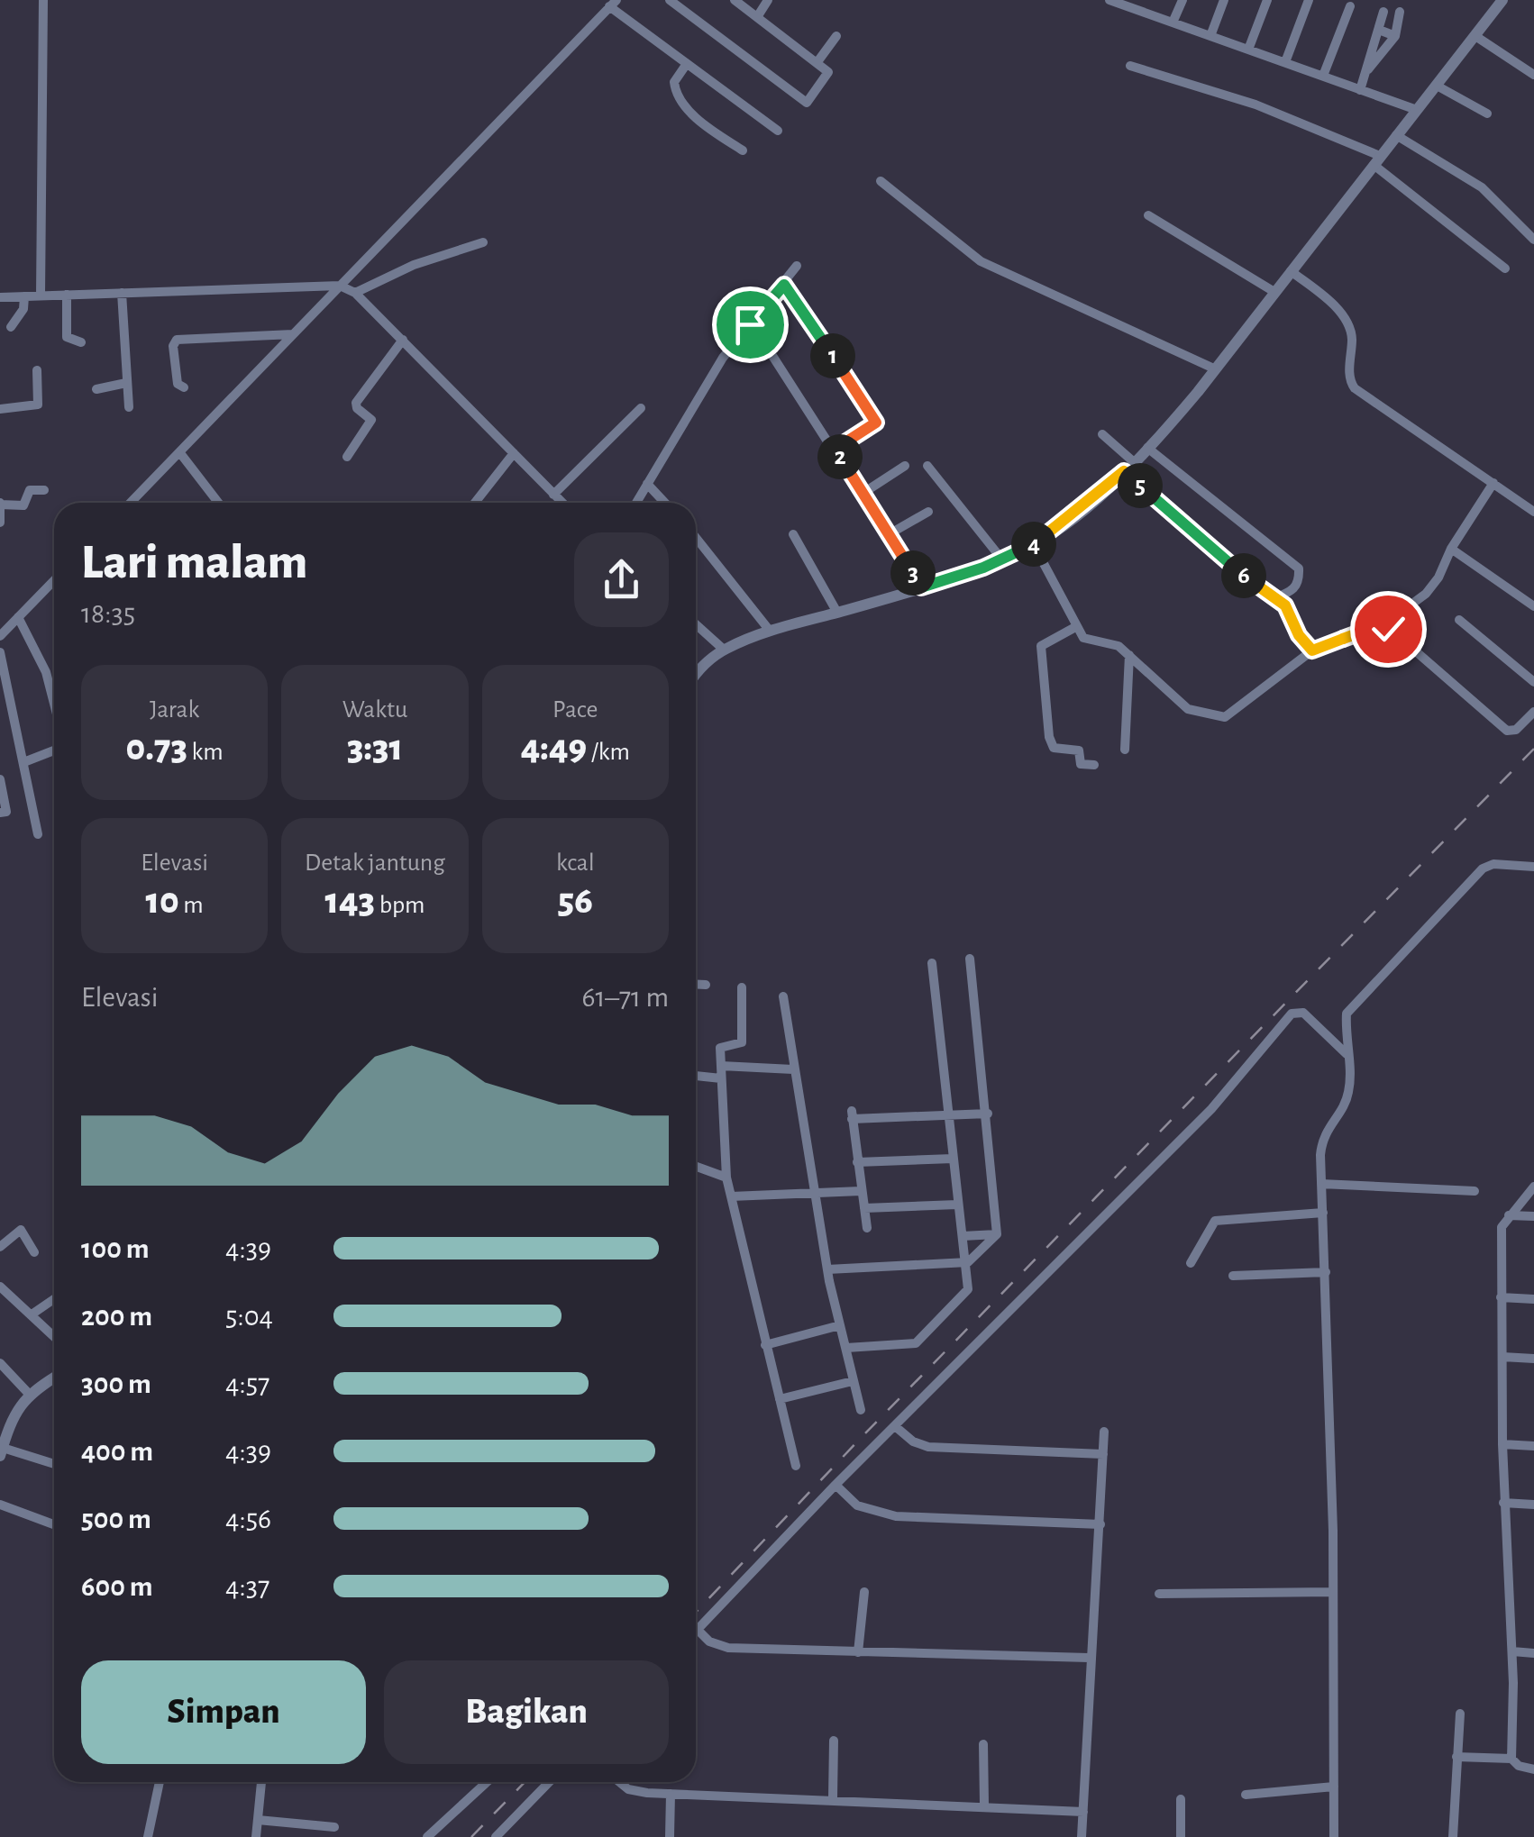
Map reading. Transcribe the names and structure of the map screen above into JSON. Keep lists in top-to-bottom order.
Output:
{
  "page": {
    "pins": [
      "1",
      "2",
      "5",
      "4",
      "3",
      "6"
    ],
    "heading": ["Lari malam", "18:35"],
    "stats": [
      ["Jarak", "0.73 km"],
      ["Waktu", "3:31"],
      ["Pace", "4:49 /km"],
      ["Elevasi", "10 m"],
      ["Detak jantung", "143 bpm"],
      ["kcal", "56"]
    ],
    "chart": ["Elevasi", "61–71 m"],
    "list": [
      {
        "name": "100 m",
        "note": "4:39"
      },
      {
        "name": "200 m",
        "note": "5:04"
      },
      {
        "name": "300 m",
        "note": "4:57"
      },
      {
        "name": "400 m",
        "note": "4:39"
      },
      {
        "name": "500 m",
        "note": "4:56"
      },
      {
        "name": "600 m",
        "note": "4:37"
      }
    ],
    "buttons": ["Simpan", "Bagikan"]
  }
}
